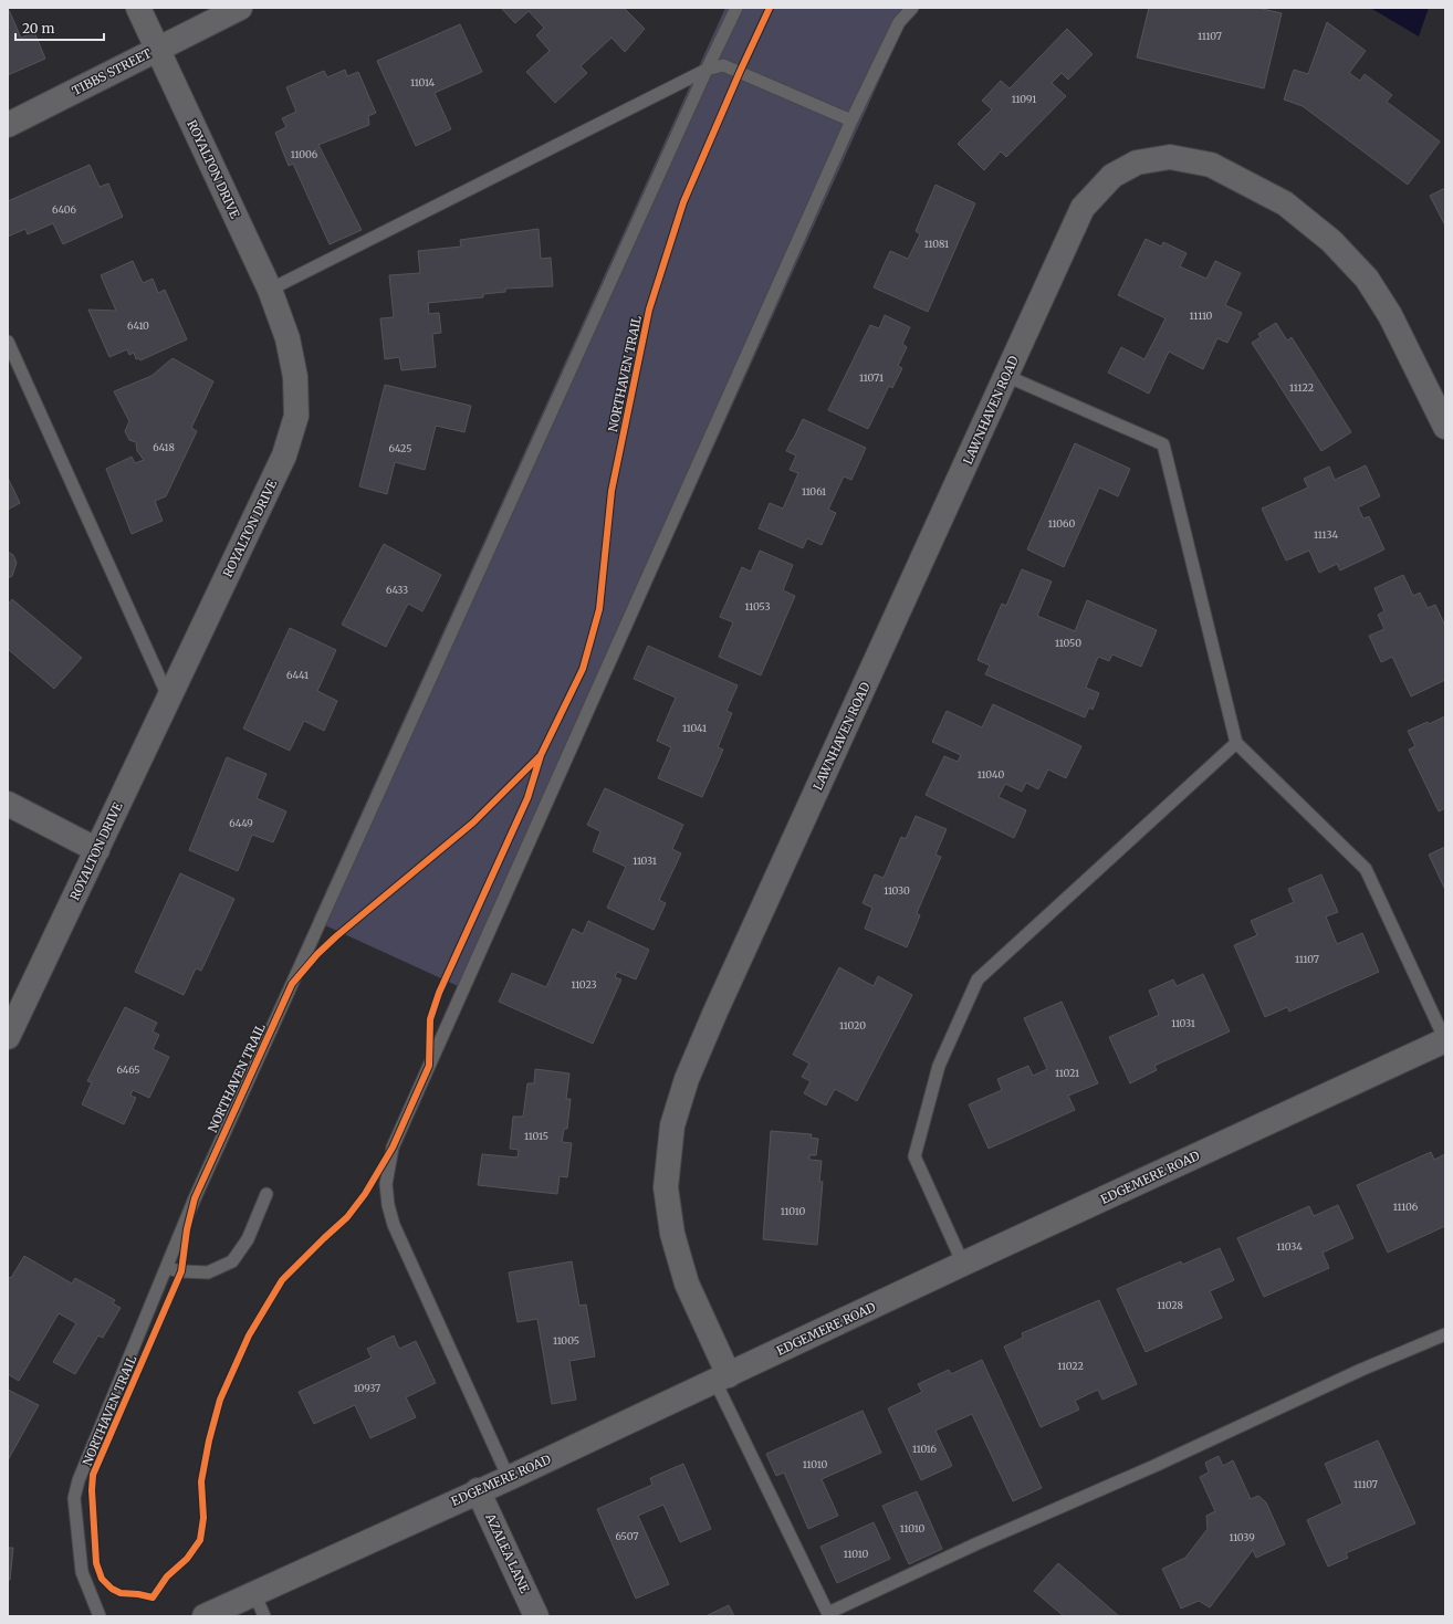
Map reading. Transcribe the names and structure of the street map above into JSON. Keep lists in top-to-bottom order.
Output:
{
  "streets": {
    "street": [
      "TIBBS STREET",
      "ROYALTON DRIVE",
      "LAWNHAVEN ROAD",
      "EDGEMERE ROAD",
      "AZALEA LANE"
    ],
    "lane": ["NORTHAVEN TRAIL"]
  },
  "crossings": [
    ["TIBBS STREET", "ROYALTON DRIVE"],
    ["LAWNHAVEN ROAD", "EDGEMERE ROAD"],
    ["EDGEMERE ROAD", "AZALEA LANE"]
  ],
  "house_numbers": [
    "11107",
    "11014",
    "11091",
    "11006",
    "6406",
    "11081",
    "11110",
    "6410",
    "11071",
    "11122",
    "6418",
    "6425",
    "11061",
    "11060",
    "11134",
    "6433",
    "11053",
    "11050",
    "6441",
    "11041",
    "11040",
    "6449",
    "11031",
    "11030",
    "11107",
    "11023",
    "11031",
    "11020",
    "6465",
    "11021",
    "11015",
    "11106",
    "11010",
    "11034",
    "11028",
    "11005",
    "11022",
    "10937",
    "11016",
    "11010",
    "11107",
    "11010",
    "6507",
    "11039",
    "11010"
  ],
  "scale_bar": "20 m"
}
